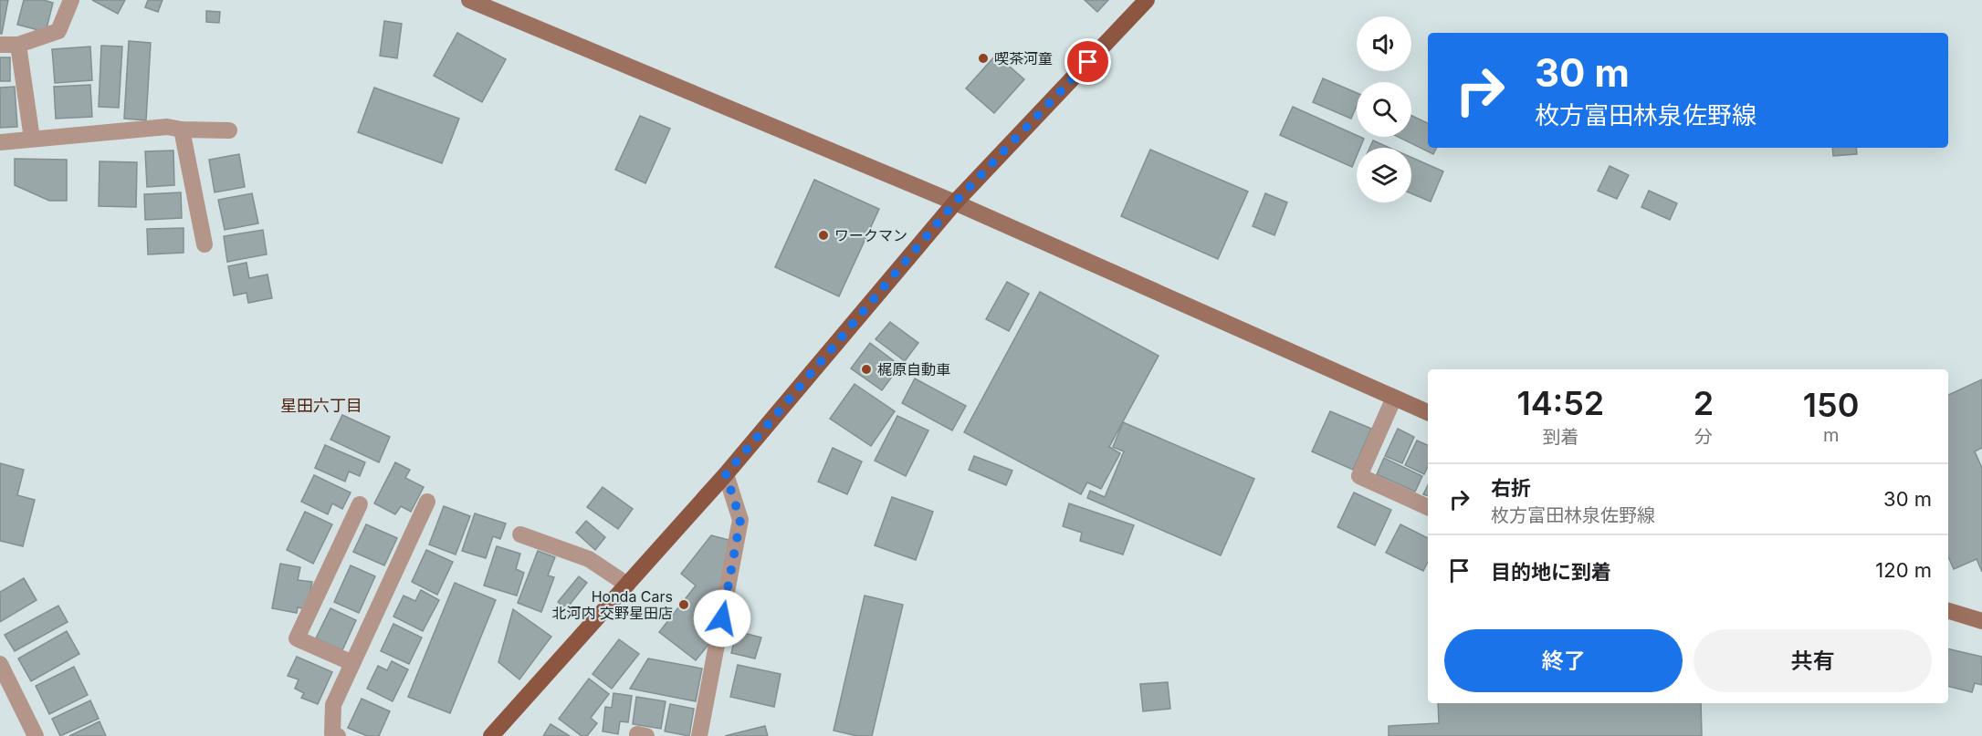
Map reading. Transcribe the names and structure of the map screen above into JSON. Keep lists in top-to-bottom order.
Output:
{
  "districts": ["星田六丁目"],
  "places": [
    "喫茶河童",
    "ワークマン",
    "梶原自動車",
    "Honda Cars 北河内 交野星田店"
  ],
  "page": {
    "turn": ["30 m", "枚方富田林泉佐野線"],
    "eta": [
      "14:52",
      "到着",
      "2",
      "分",
      "150",
      "m"
    ],
    "list": [
      {
        "name": "右折",
        "note": "枚方富田林泉佐野線",
        "value": "30 m"
      },
      {
        "name": "目的地に到着",
        "value": "120 m"
      }
    ],
    "buttons": ["終了", "共有"]
  }
}
